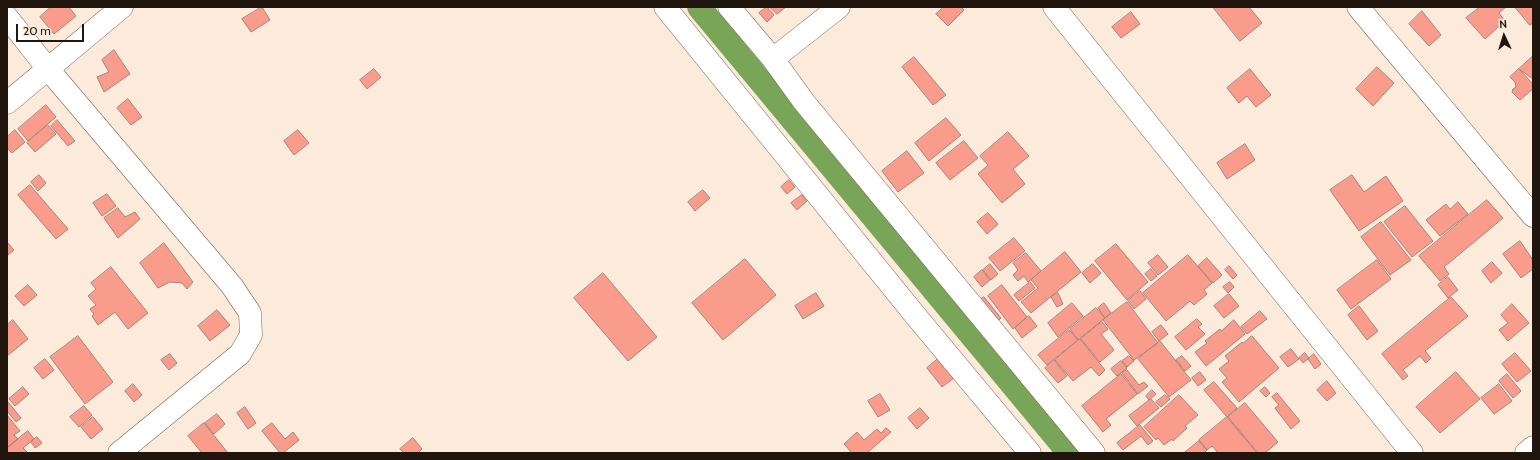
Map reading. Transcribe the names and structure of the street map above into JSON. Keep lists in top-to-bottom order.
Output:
{
  "scale_bar": "20 m",
  "north": "top"
}
